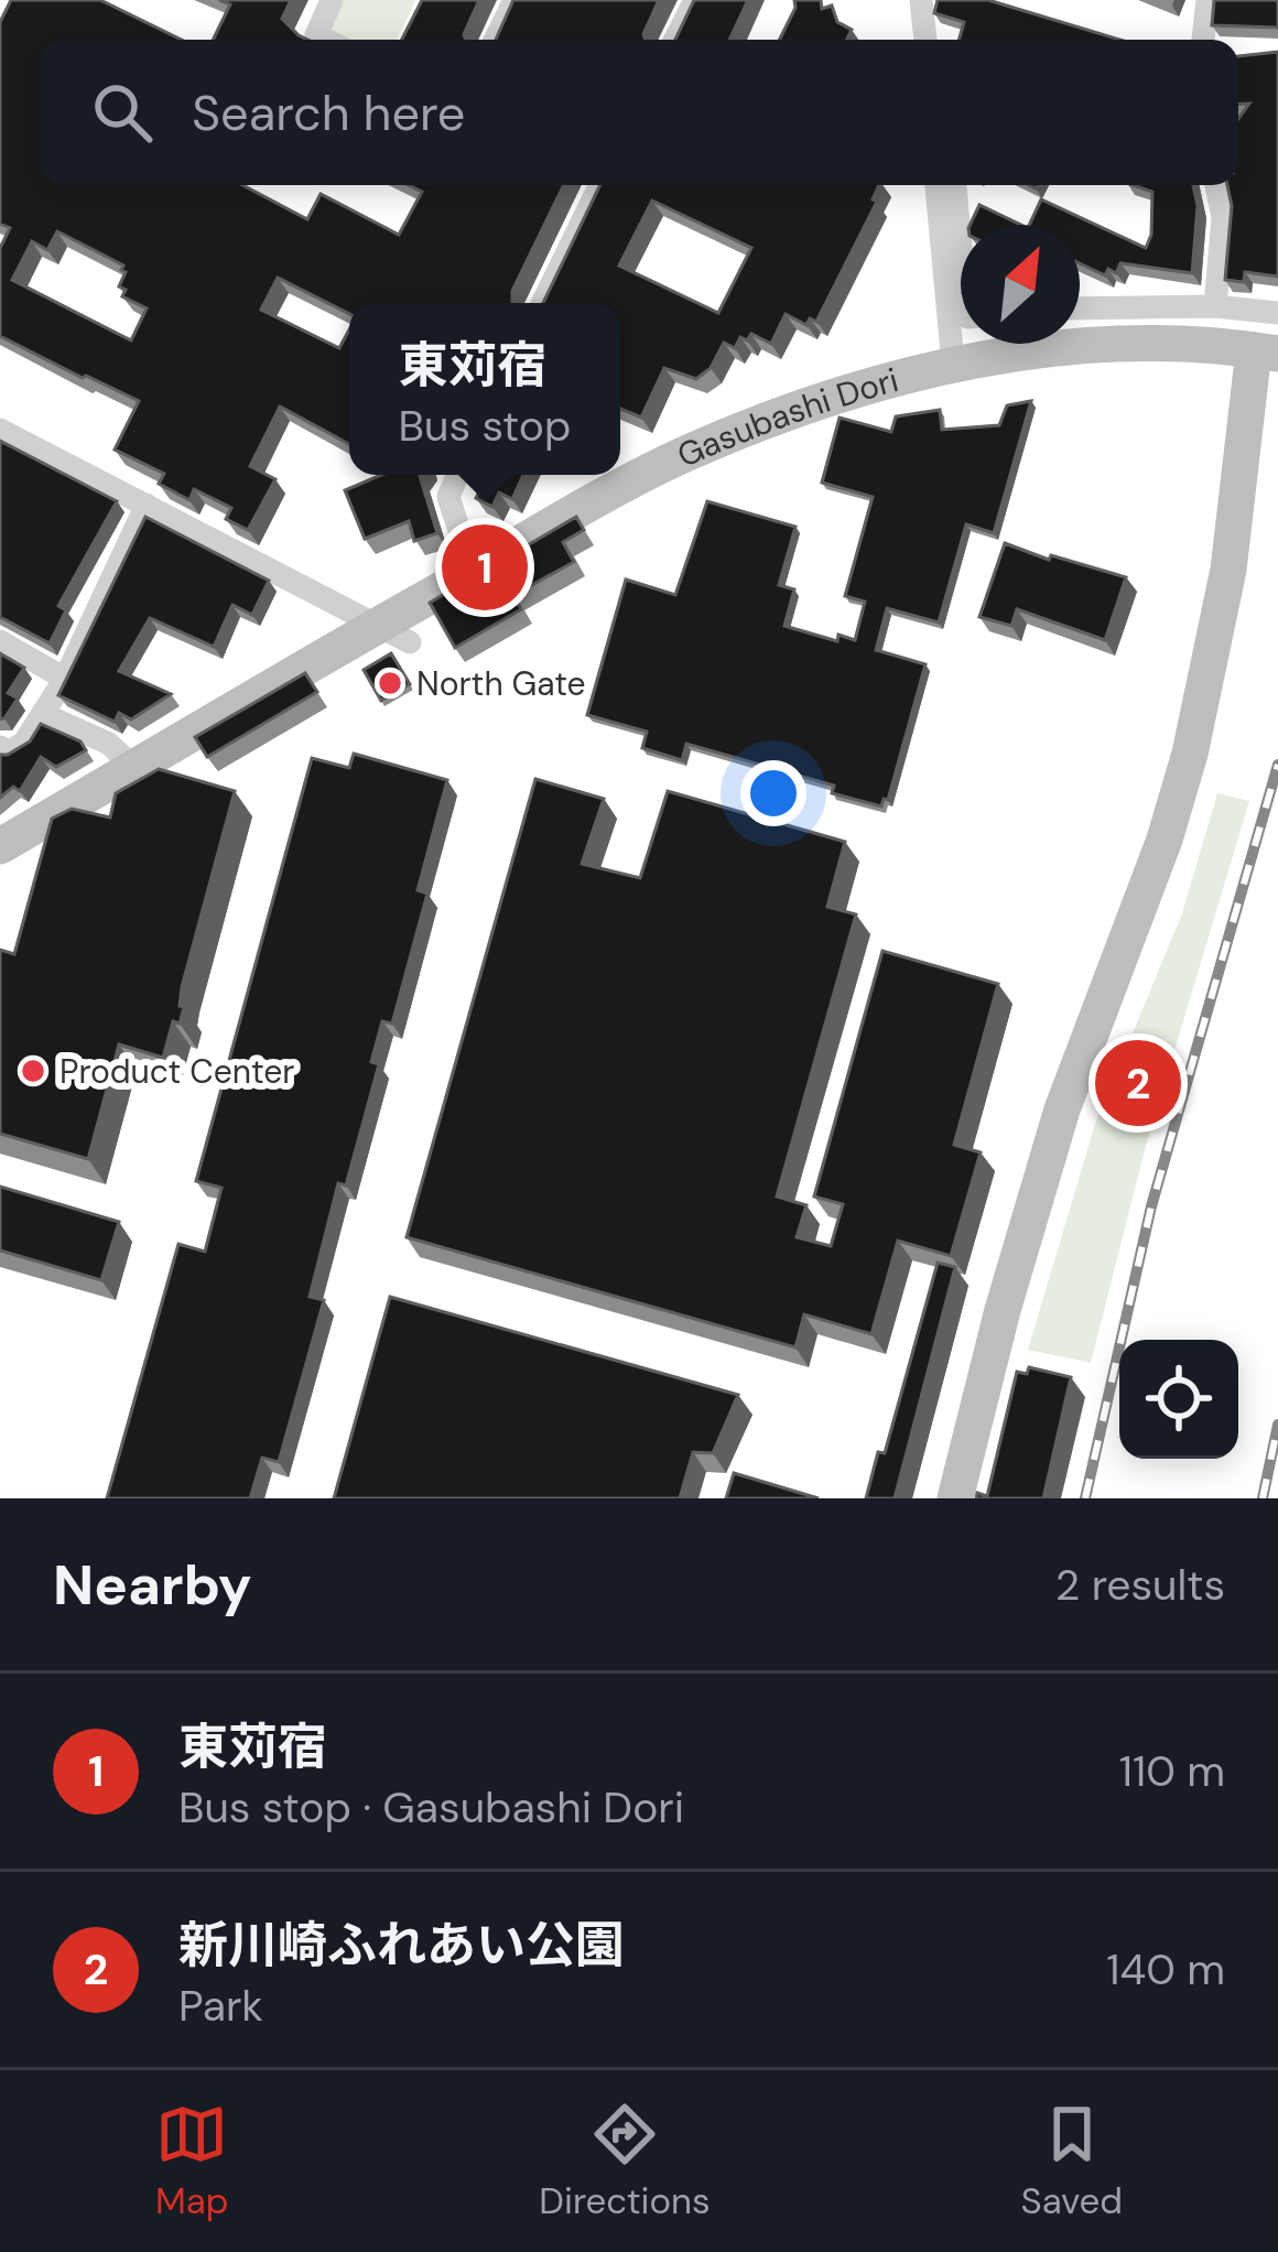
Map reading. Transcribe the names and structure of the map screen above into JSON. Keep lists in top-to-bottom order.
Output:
{
  "streets": {
    "main road": ["Gasubashi Dori"]
  },
  "places": ["North Gate", "Product Center"],
  "north": "top right",
  "page": {
    "search": "Search here",
    "popup": ["東苅宿", "Bus stop"],
    "pins": ["1", "2"],
    "heading": ["Nearby", "2 results"],
    "list": [
      {
        "mark": "1",
        "name": "東苅宿",
        "note": "Bus stop · Gasubashi Dori",
        "value": "110 m"
      },
      {
        "mark": "2",
        "name": "新川崎ふれあい公園",
        "note": "Park",
        "value": "140 m"
      }
    ],
    "nav": ["Map", "Directions", "Saved"]
  }
}
